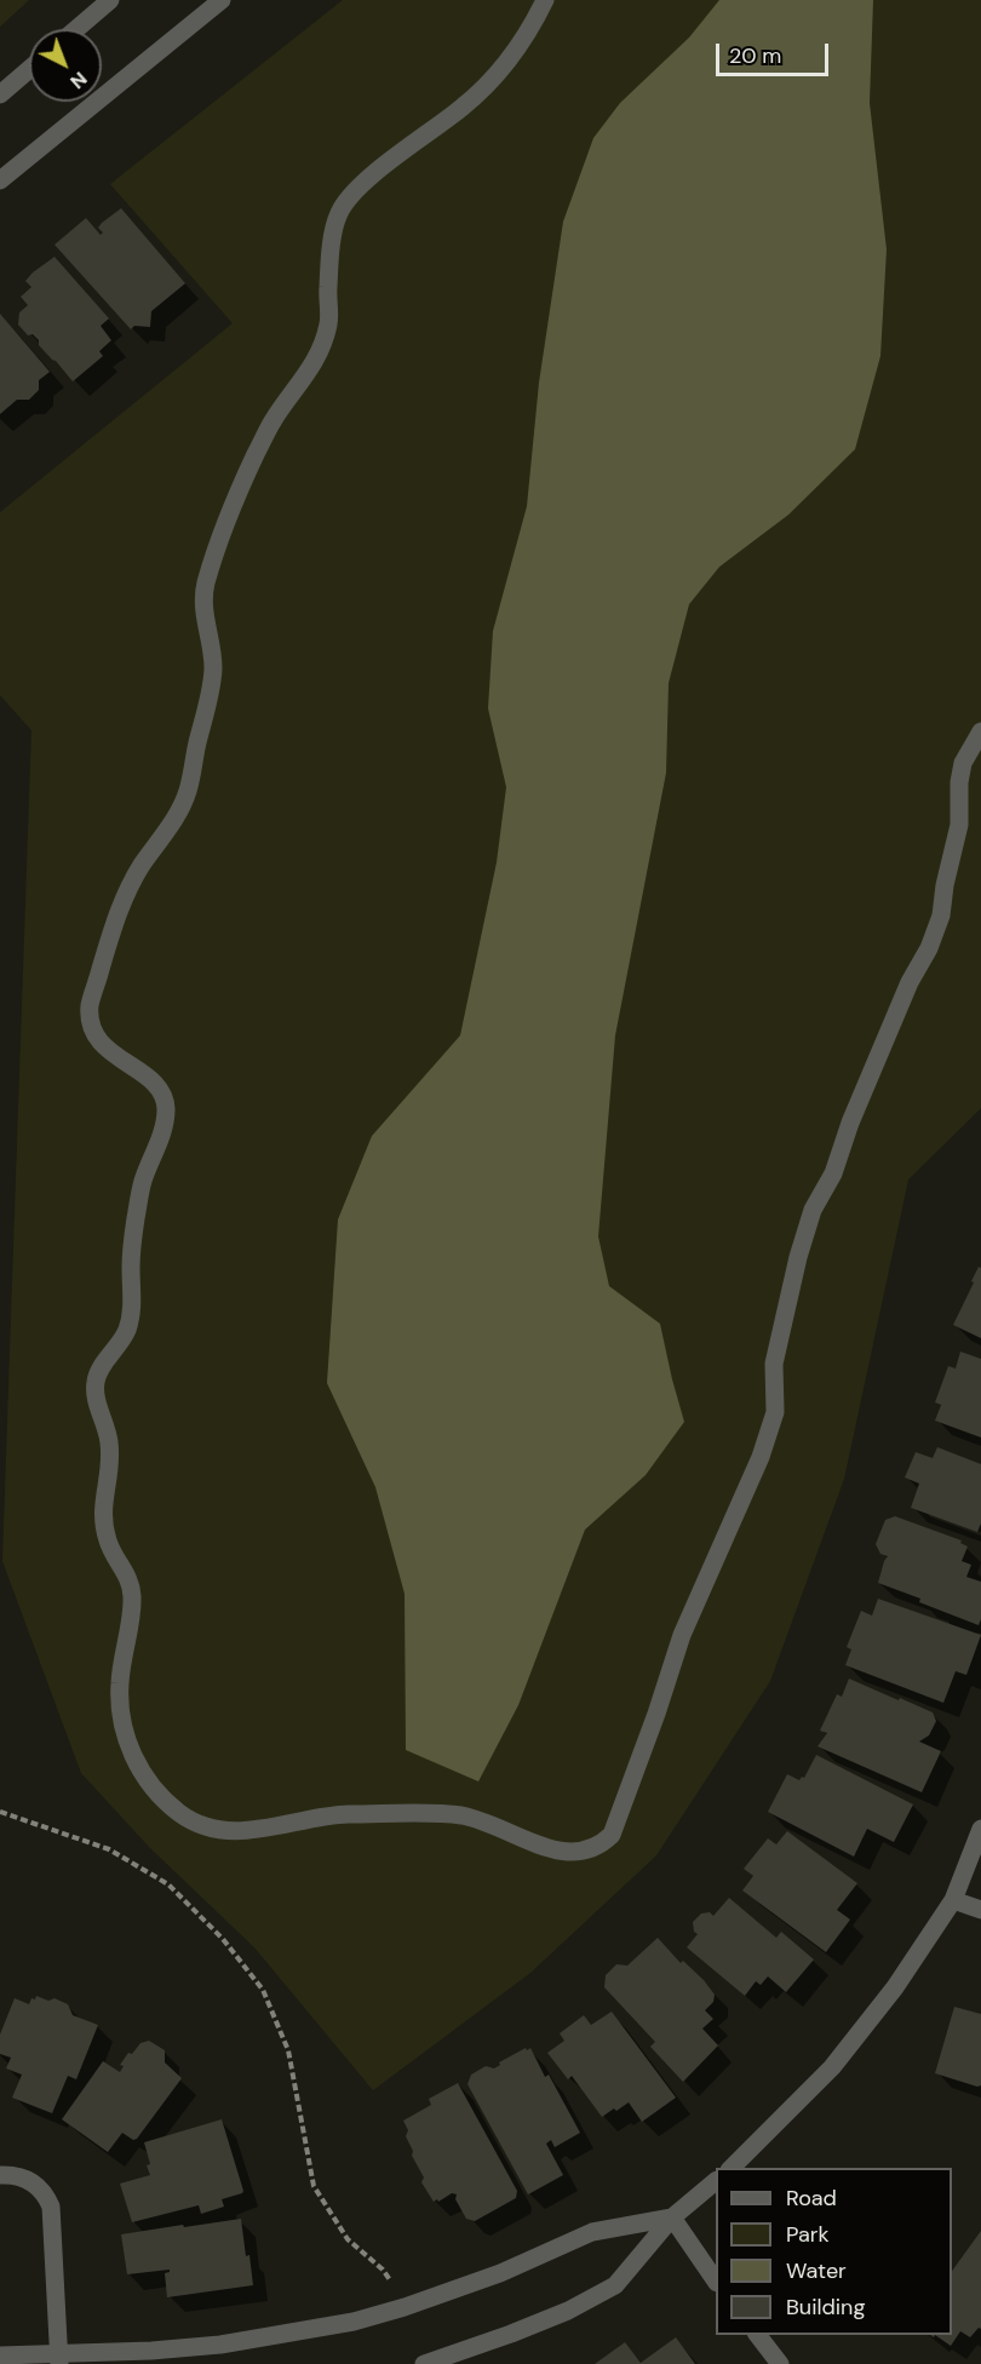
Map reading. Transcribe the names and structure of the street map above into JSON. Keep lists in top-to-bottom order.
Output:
{
  "legend": [
    "Road",
    "Park",
    "Water",
    "Building"
  ],
  "scale_bar": "20 m",
  "north": "bottom right"
}
